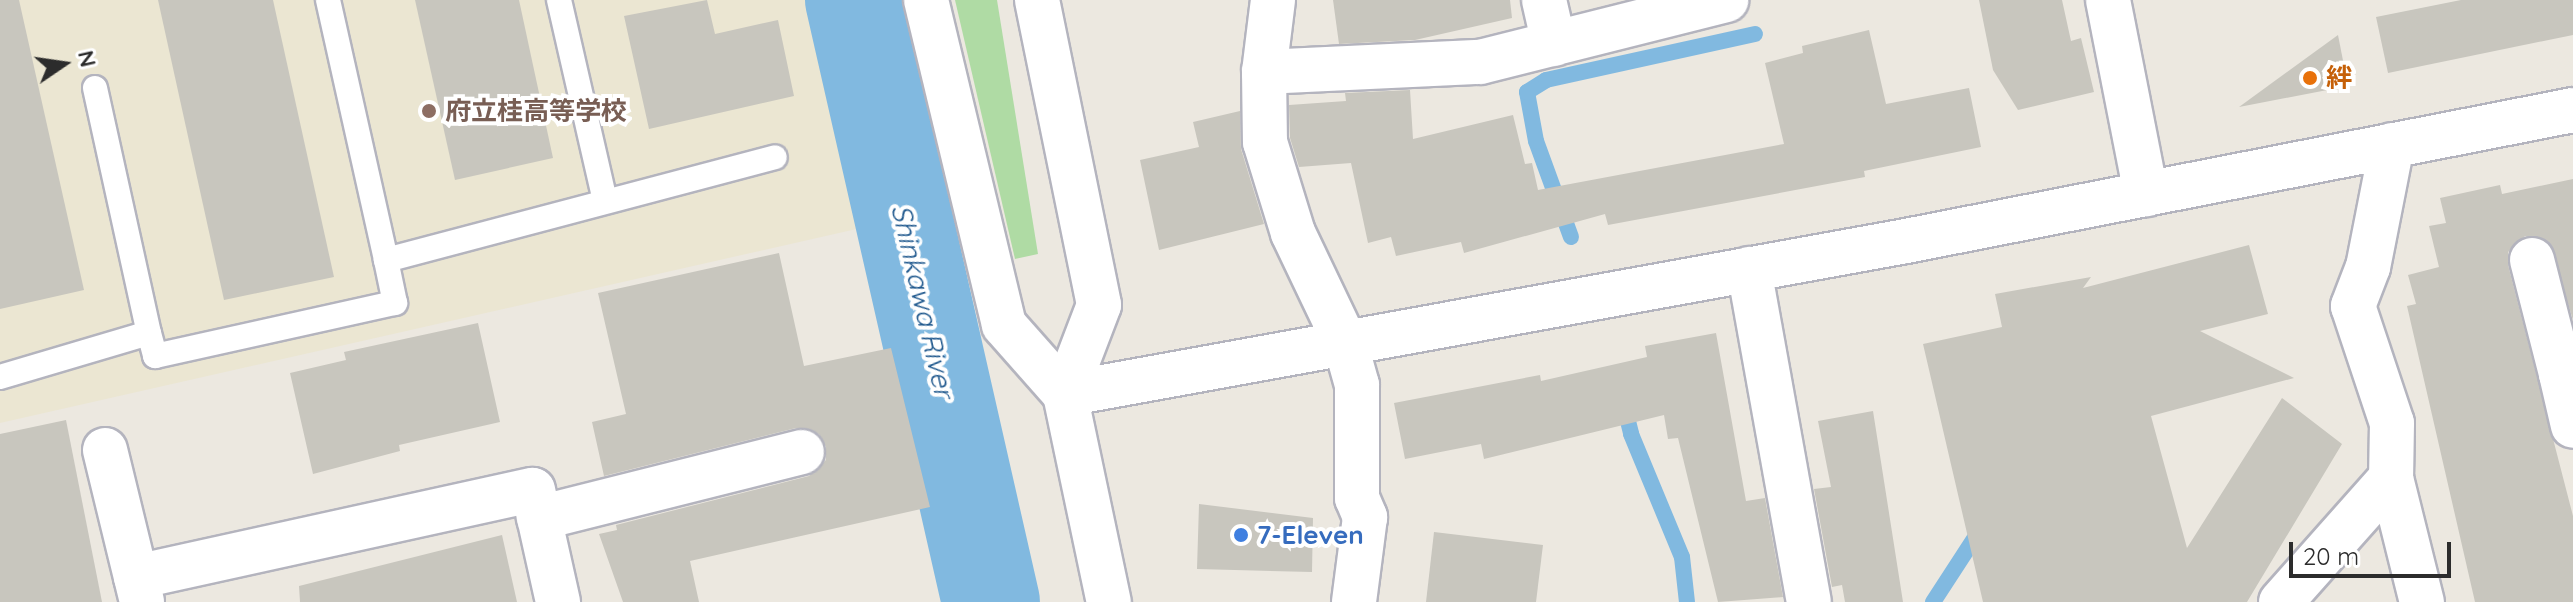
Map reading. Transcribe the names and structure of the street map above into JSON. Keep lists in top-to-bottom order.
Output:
{
  "water": ["Shinkawa River"],
  "places": ["絆", "府立桂高等学校", "7-Eleven"],
  "scale_bar": "20 m",
  "north": "right"
}
